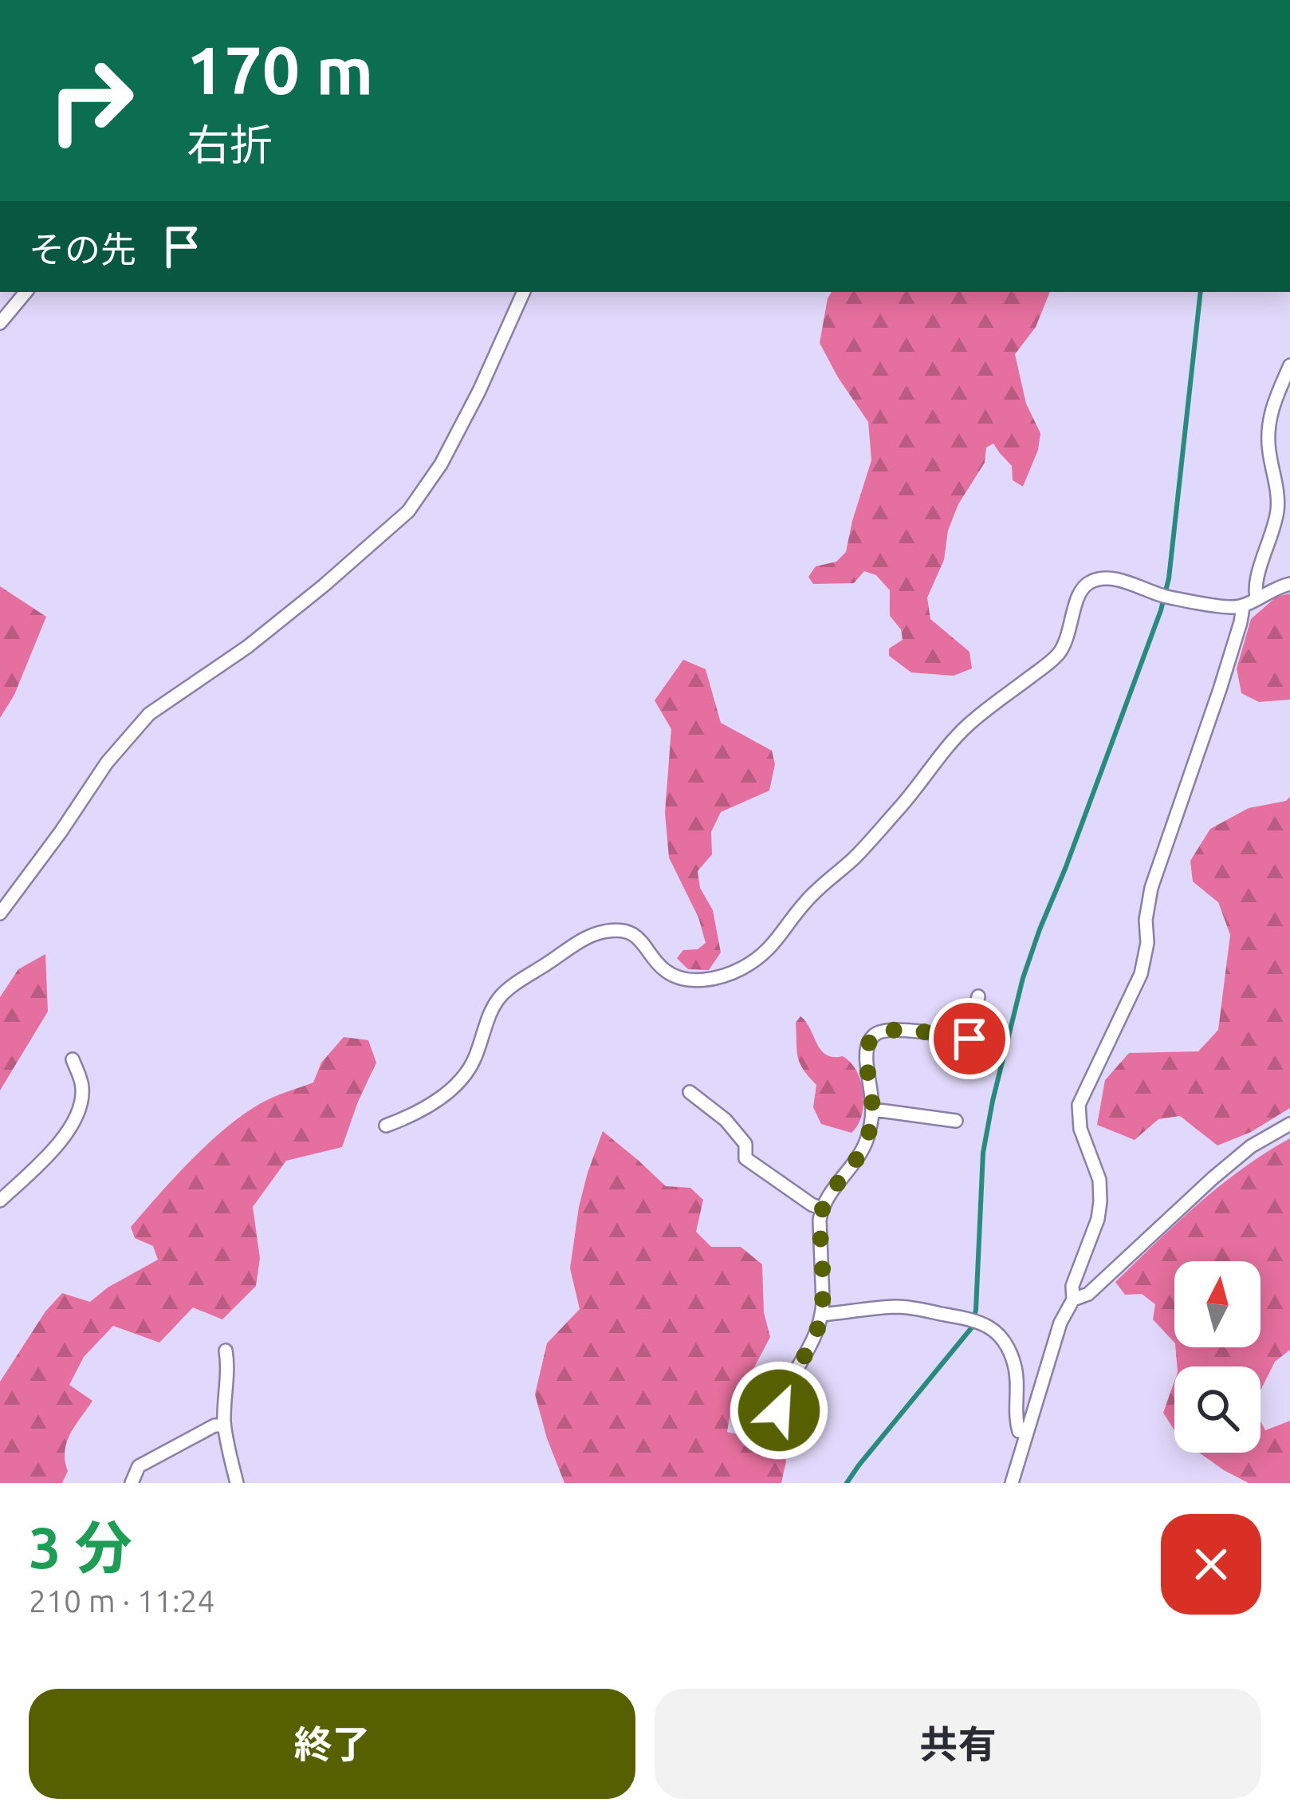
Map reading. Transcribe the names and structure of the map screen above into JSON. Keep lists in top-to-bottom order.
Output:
{
  "north": "top",
  "page": {
    "turn": ["170 m", "右折"],
    "then": "その先",
    "heading": ["3 分", "210 m · 11:24"],
    "buttons": ["終了", "共有"]
  }
}
